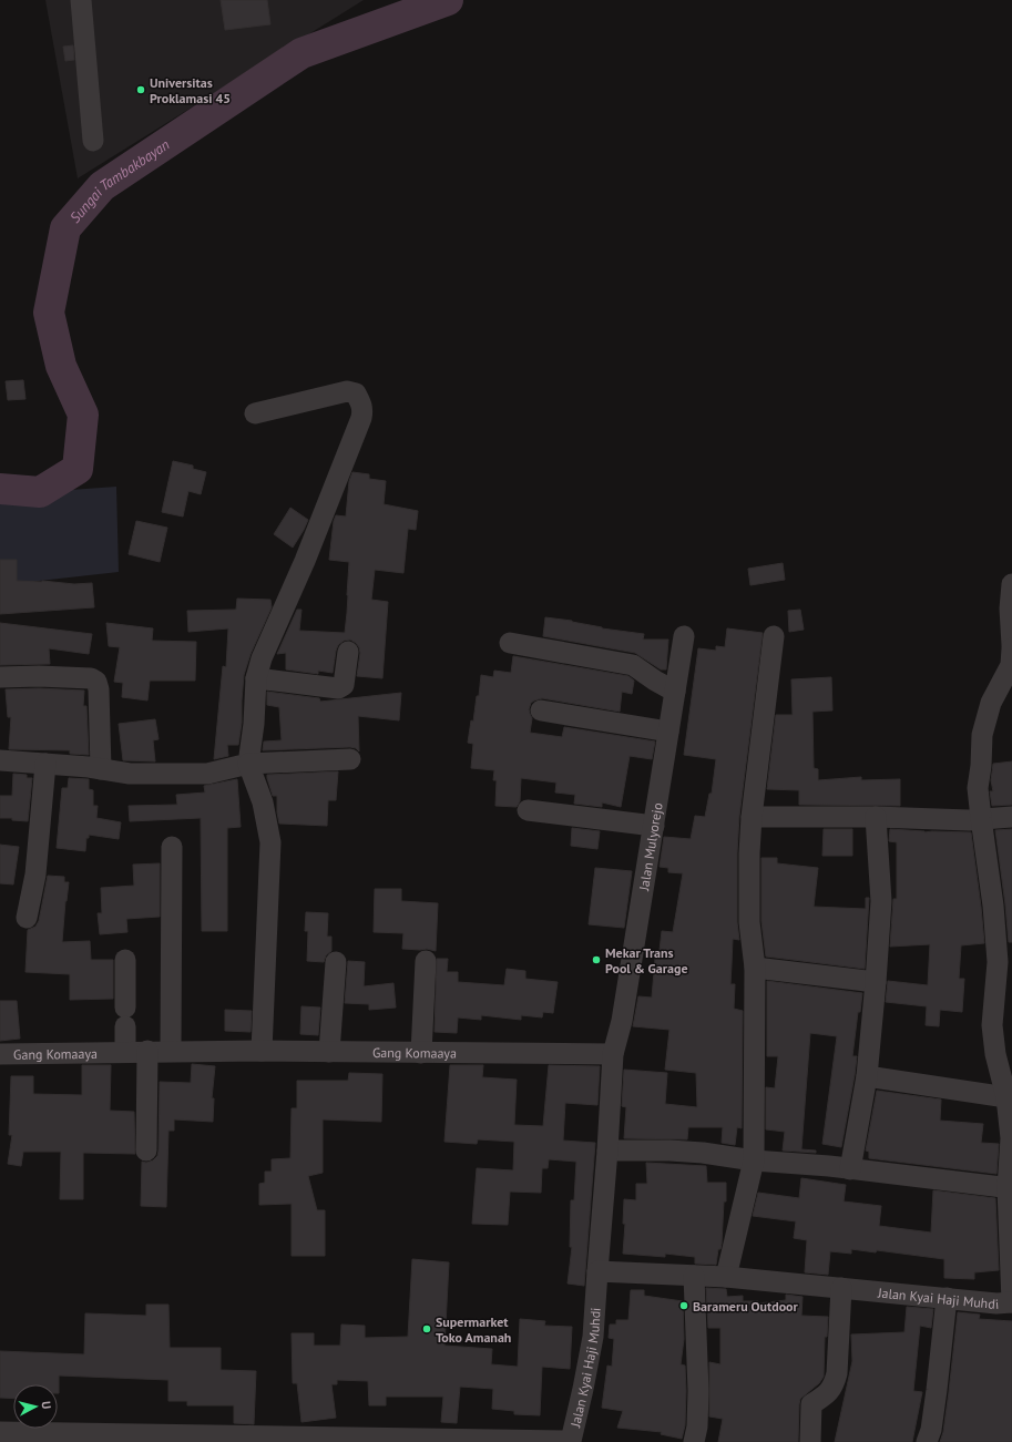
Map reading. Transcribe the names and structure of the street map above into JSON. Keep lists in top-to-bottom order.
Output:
{
  "streets": {
    "street": ["Jalan Mulyorejo", "Gang Komaaya", "Jalan Kyai Haji Muhdi"]
  },
  "crossings": [
    ["Jalan Mulyorejo", "Gang Komaaya"]
  ],
  "water": ["Sungai Tambakbayan"],
  "places": [
    "Universitas Proklamasi 45",
    "Mekar Trans Pool & Garage",
    "Barameru Outdoor",
    "Supermarket Toko Amanah"
  ],
  "north": "right"
}
